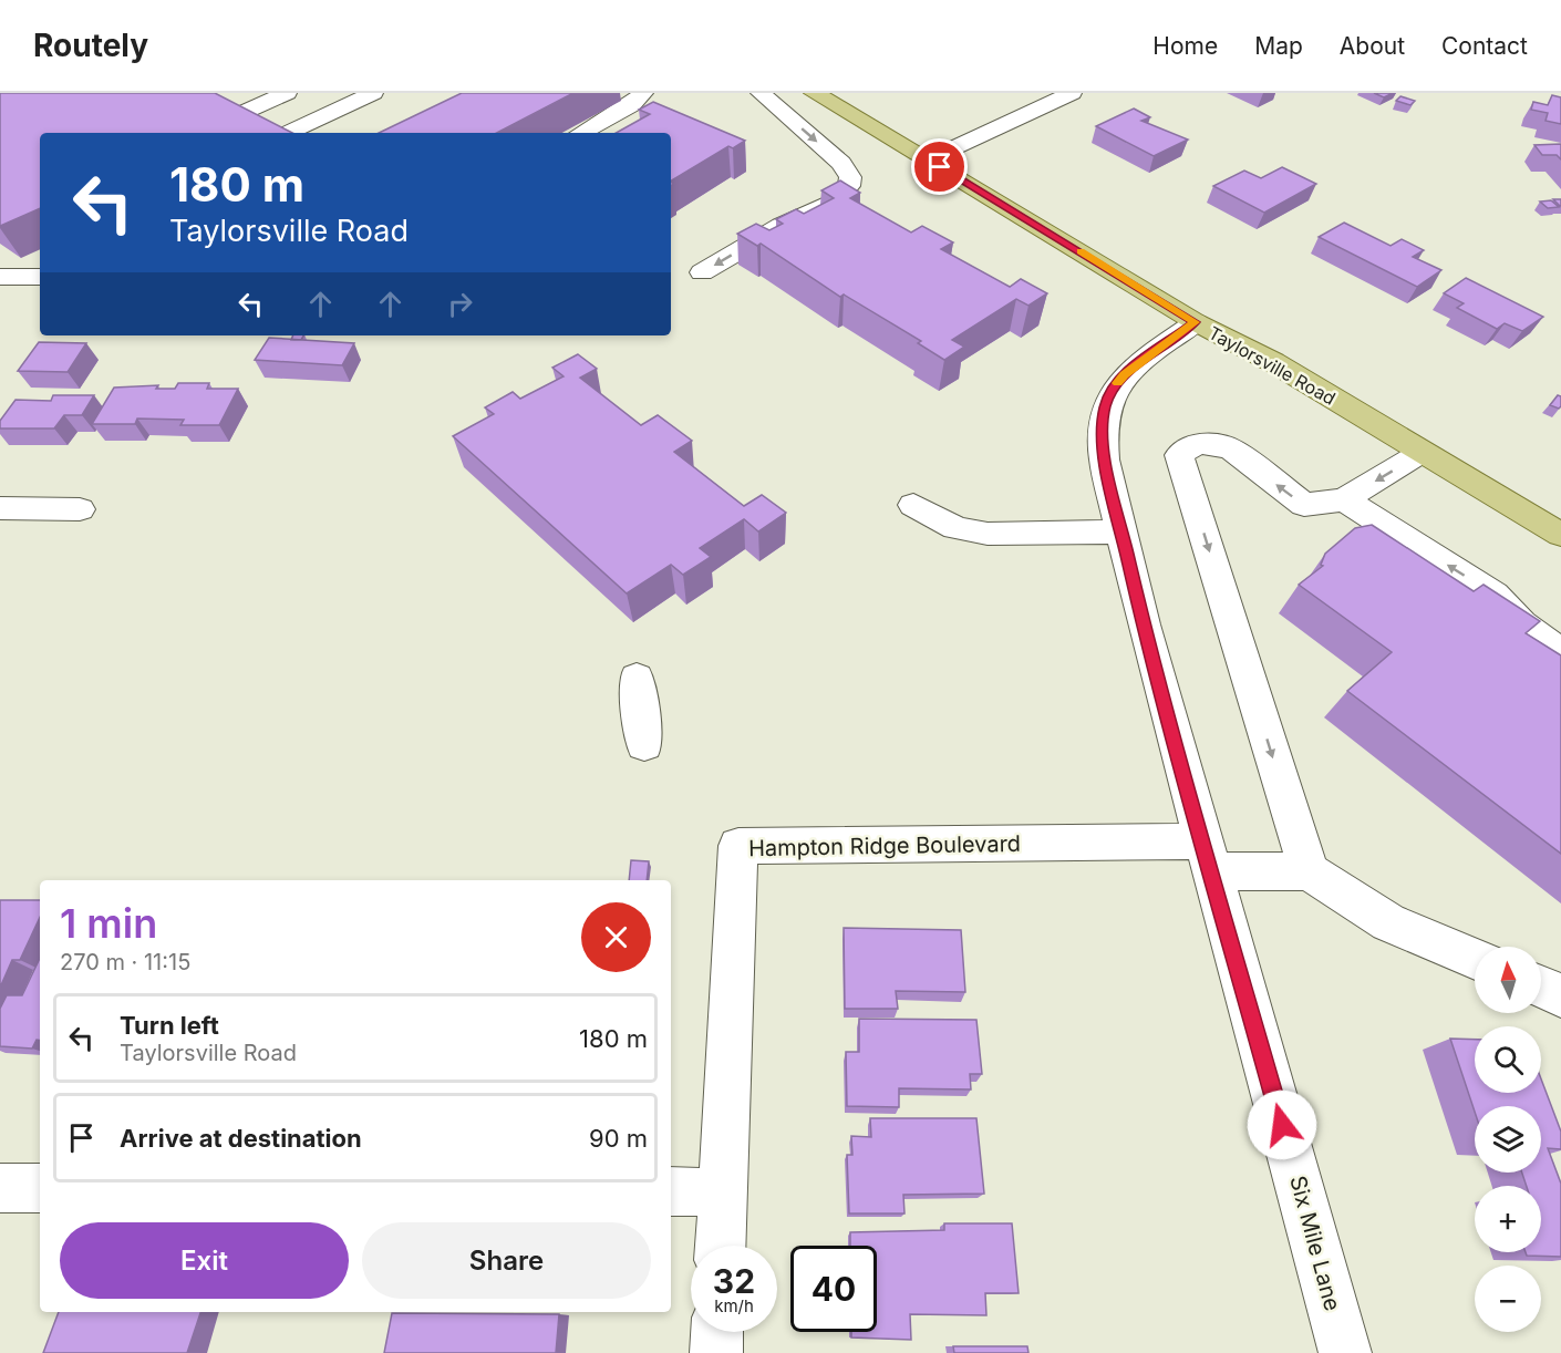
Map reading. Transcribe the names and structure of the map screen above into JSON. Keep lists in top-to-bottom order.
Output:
{
  "streets": {
    "main road": ["Taylorsville Road"],
    "street": ["Hampton Ridge Boulevard", "Six Mile Lane"]
  },
  "crossings": [
    ["Taylorsville Road", "Six Mile Lane"],
    ["Hampton Ridge Boulevard", "Six Mile Lane"]
  ],
  "north": "top",
  "page": {
    "header": "Routely",
    "nav": [
      "Home",
      "Map",
      "About",
      "Contact"
    ],
    "turn": ["180 m", "Taylorsville Road"],
    "heading": ["1 min", "270 m · 11:15"],
    "map_buttons": ["+", "−"],
    "list": [
      {
        "name": "Turn left",
        "note": "Taylorsville Road",
        "value": "180 m"
      },
      {
        "name": "Arrive at destination",
        "value": "90 m"
      }
    ],
    "buttons": ["Exit", "Share"],
    "speed": "32 km/h",
    "limit": "40"
  }
}
